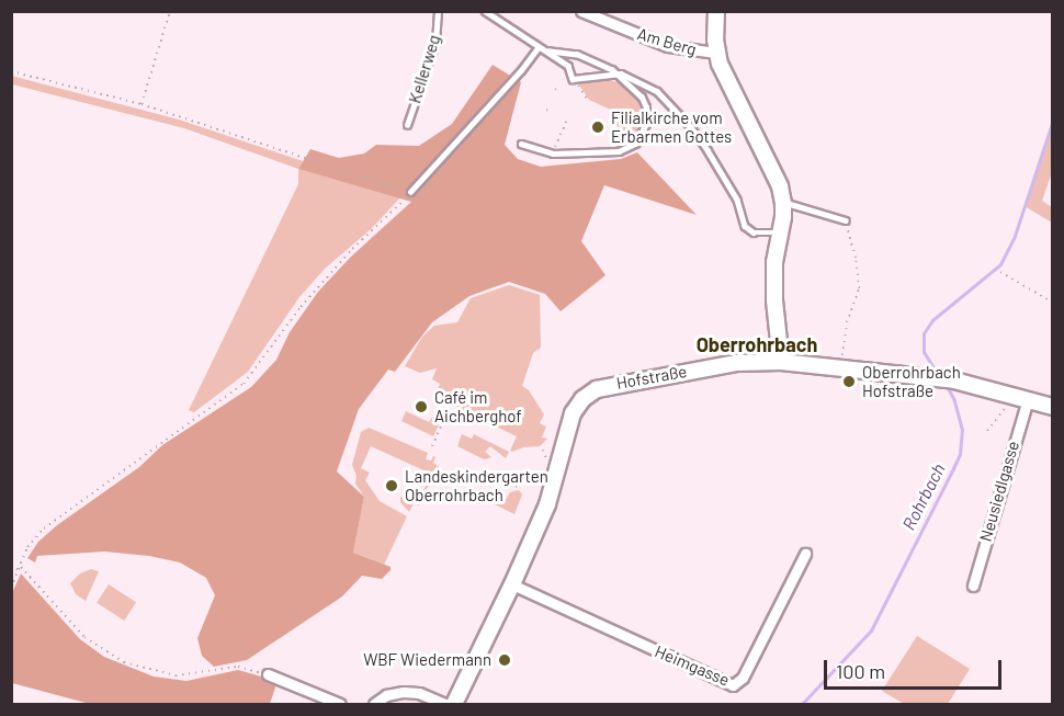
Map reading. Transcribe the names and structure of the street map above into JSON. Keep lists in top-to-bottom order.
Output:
{
  "streets": {
    "main road": ["Hofstraße"],
    "street": ["Am Berg", "Neusiedlgasse", "Heimgasse"],
    "lane": ["Kellerweg"]
  },
  "crossings": [
    ["Hofstraße", "Neusiedlgasse"],
    ["Hofstraße", "Heimgasse"]
  ],
  "districts": ["Oberrohrbach"],
  "water": ["Rohrbach"],
  "places": [
    "Filialkirche vom Erbarmen Gottes",
    "Oberrohrbach Hofstraße",
    "Café im Aichberghof",
    "Landeskindergarten Oberrohrbach",
    "WBF Wiedermann"
  ],
  "scale_bar": "100 m"
}
